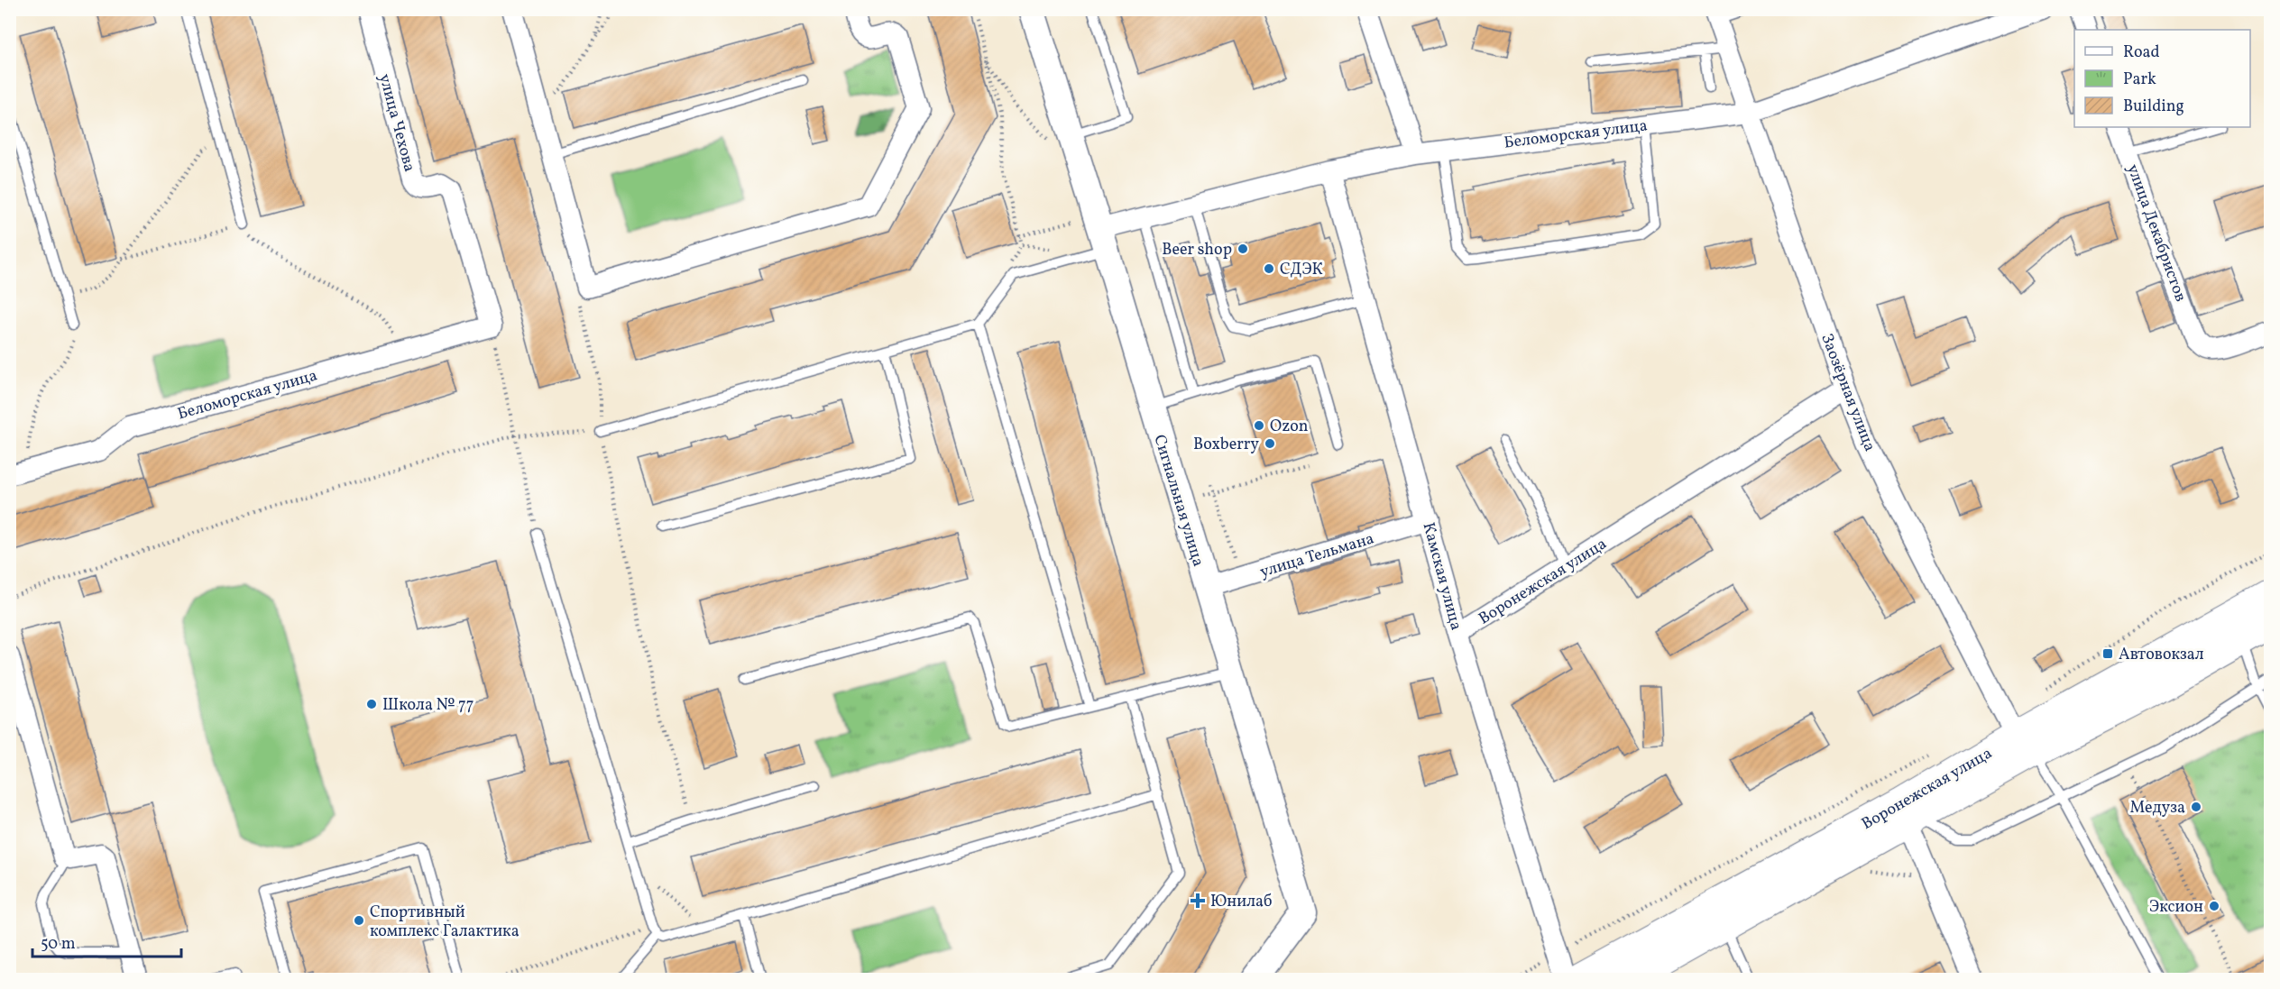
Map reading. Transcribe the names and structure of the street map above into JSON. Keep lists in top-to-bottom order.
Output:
{
  "streets": {
    "main road": ["Воронежская улица"],
    "street": [
      "улица Чехова",
      "Беломорская улица",
      "улица Декабристов",
      "Заозёрная улица",
      "Сигнальная улица",
      "улица Тельмана",
      "Камская улица"
    ]
  },
  "crossings": [
    ["улица Чехова", "Беломорская улица"],
    ["Беломорская улица", "Заозёрная улица"],
    ["Беломорская улица", "Сигнальная улица"],
    ["Беломорская улица", "Камская улица"],
    ["Заозёрная улица", "Воронежская улица"],
    ["Сигнальная улица", "улица Тельмана"],
    ["улица Тельмана", "Камская улица"],
    ["Камская улица", "Воронежская улица"]
  ],
  "places": {
    "other": [
      "Beer shop",
      "СДЭК",
      "Ozon",
      "Boxberry",
      "Школа № 77",
      "Медуза",
      "Эксион",
      "Спортивный комплекс Галактика"
    ],
    "transit": ["Автовокзал"],
    "health": ["Юнилаб"]
  },
  "legend": ["Road", "Park", "Building"],
  "scale_bar": "50 m"
}
